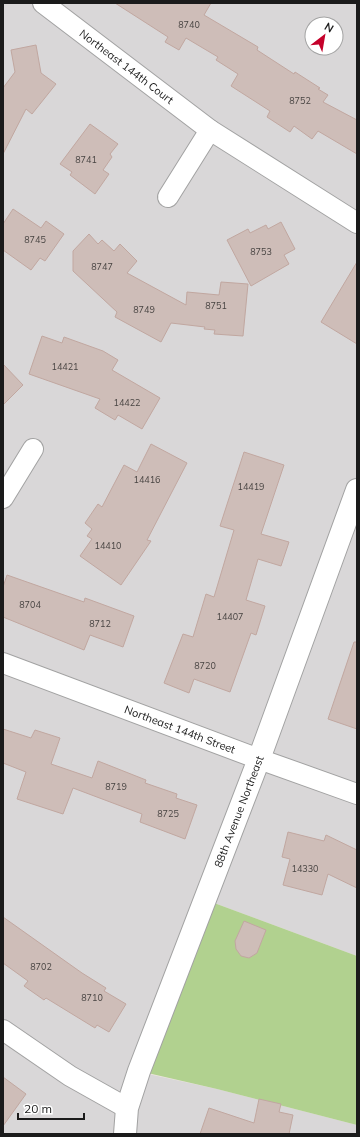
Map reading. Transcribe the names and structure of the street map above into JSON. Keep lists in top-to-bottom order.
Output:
{
  "streets": {
    "street": ["Northeast 144th Court", "Northeast 144th Street", "88th Avenue Northeast"]
  },
  "crossings": [
    ["Northeast 144th Street", "88th Avenue Northeast"]
  ],
  "house_numbers": [
    "8740",
    "8752",
    "8741",
    "8745",
    "8753",
    "8747",
    "8751",
    "8749",
    "14421",
    "14422",
    "14416",
    "14419",
    "14410",
    "8704",
    "14407",
    "8712",
    "8720",
    "8719",
    "8725",
    "14330",
    "8702",
    "8710"
  ],
  "scale_bar": "20 m",
  "north": "top right"
}
